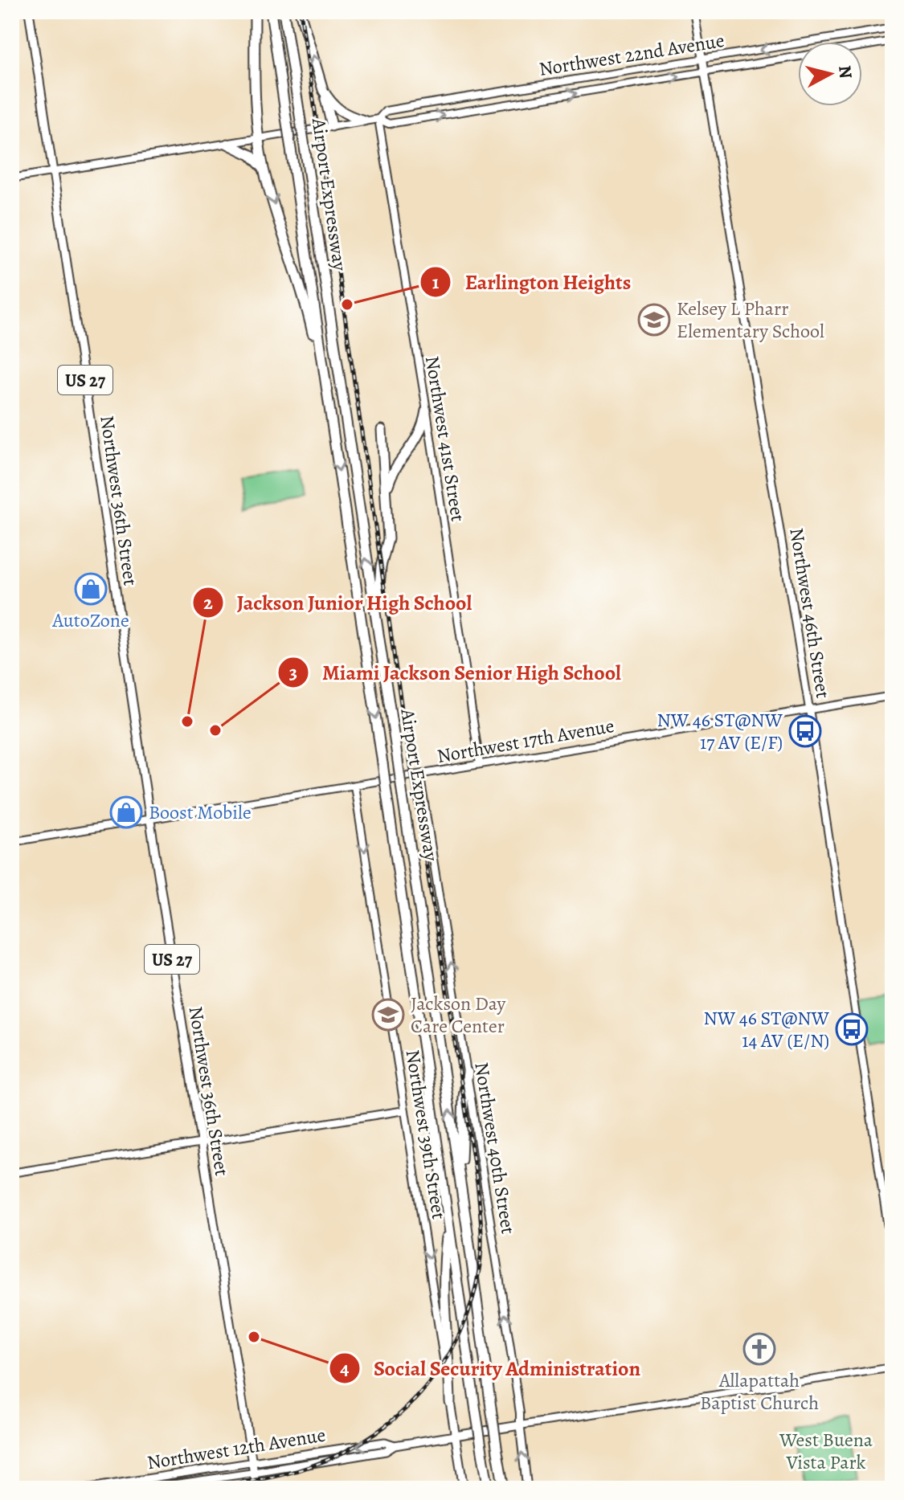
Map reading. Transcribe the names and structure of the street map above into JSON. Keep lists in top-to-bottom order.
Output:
{
  "streets": {
    "highway": ["Airport Expressway"],
    "main road": [
      "Northwest 22nd Avenue",
      "US 27",
      "Northwest 41st Street",
      "Northwest 36th Street",
      "Northwest 46th Street",
      "Northwest 17th Avenue",
      "Northwest 39th Street",
      "Northwest 40th Street",
      "Northwest 12th Avenue"
    ]
  },
  "crossings": [
    ["Northwest 22nd Avenue", "Northwest 41st Street"],
    ["Northwest 22nd Avenue", "Northwest 36th Street"],
    ["Northwest 22nd Avenue", "Northwest 46th Street"],
    ["Northwest 41st Street", "Northwest 17th Avenue"],
    ["Northwest 36th Street", "Northwest 17th Avenue"],
    ["Northwest 36th Street", "Northwest 12th Avenue"],
    ["Northwest 46th Street", "Northwest 17th Avenue"],
    ["Northwest 17th Avenue", "Northwest 39th Street"],
    ["Northwest 17th Avenue", "Northwest 40th Street"],
    ["Northwest 39th Street", "Northwest 12th Avenue"],
    ["Northwest 40th Street", "Northwest 12th Avenue"]
  ],
  "one_way": ["Northwest 39th Street", "Northwest 40th Street"],
  "parks": ["West Buena Vista Park"],
  "places": {
    "other": [
      "Earlington Heights",
      "Jackson Junior High School",
      "Miami Jackson Senior High School",
      "Social Security Administration"
    ],
    "school or university": ["Kelsey L Pharr Elementary School", "Jackson Day Care Center"],
    "shop": ["AutoZone", "Boost Mobile"],
    "bus stop": ["NW 46 ST@NW 17 AV (E/F)", "NW 46 ST@NW 14 AV (E/N)"],
    "church": ["Allapattah Baptist Church"]
  },
  "north": "right"
}
